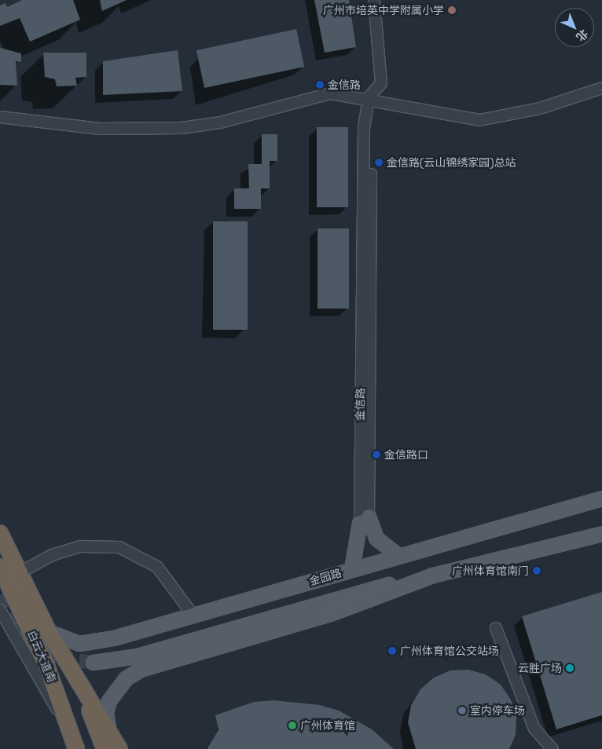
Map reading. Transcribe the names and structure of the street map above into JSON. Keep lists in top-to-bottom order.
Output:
{
  "streets": {
    "highway": ["白云大道南"],
    "main road": ["金园路"],
    "street": ["金信路"]
  },
  "crossings": [
    ["金园路", "白云大道南"]
  ],
  "places": [
    "广州市培英中学附属小学",
    "金信路",
    "金信路(云山锦绣家园)总站",
    "金信路口",
    "广州体育馆南门",
    "广州体育馆公交站场",
    "云胜广场",
    "室内停车场",
    "广州体育馆"
  ],
  "north": "bottom right"
}
